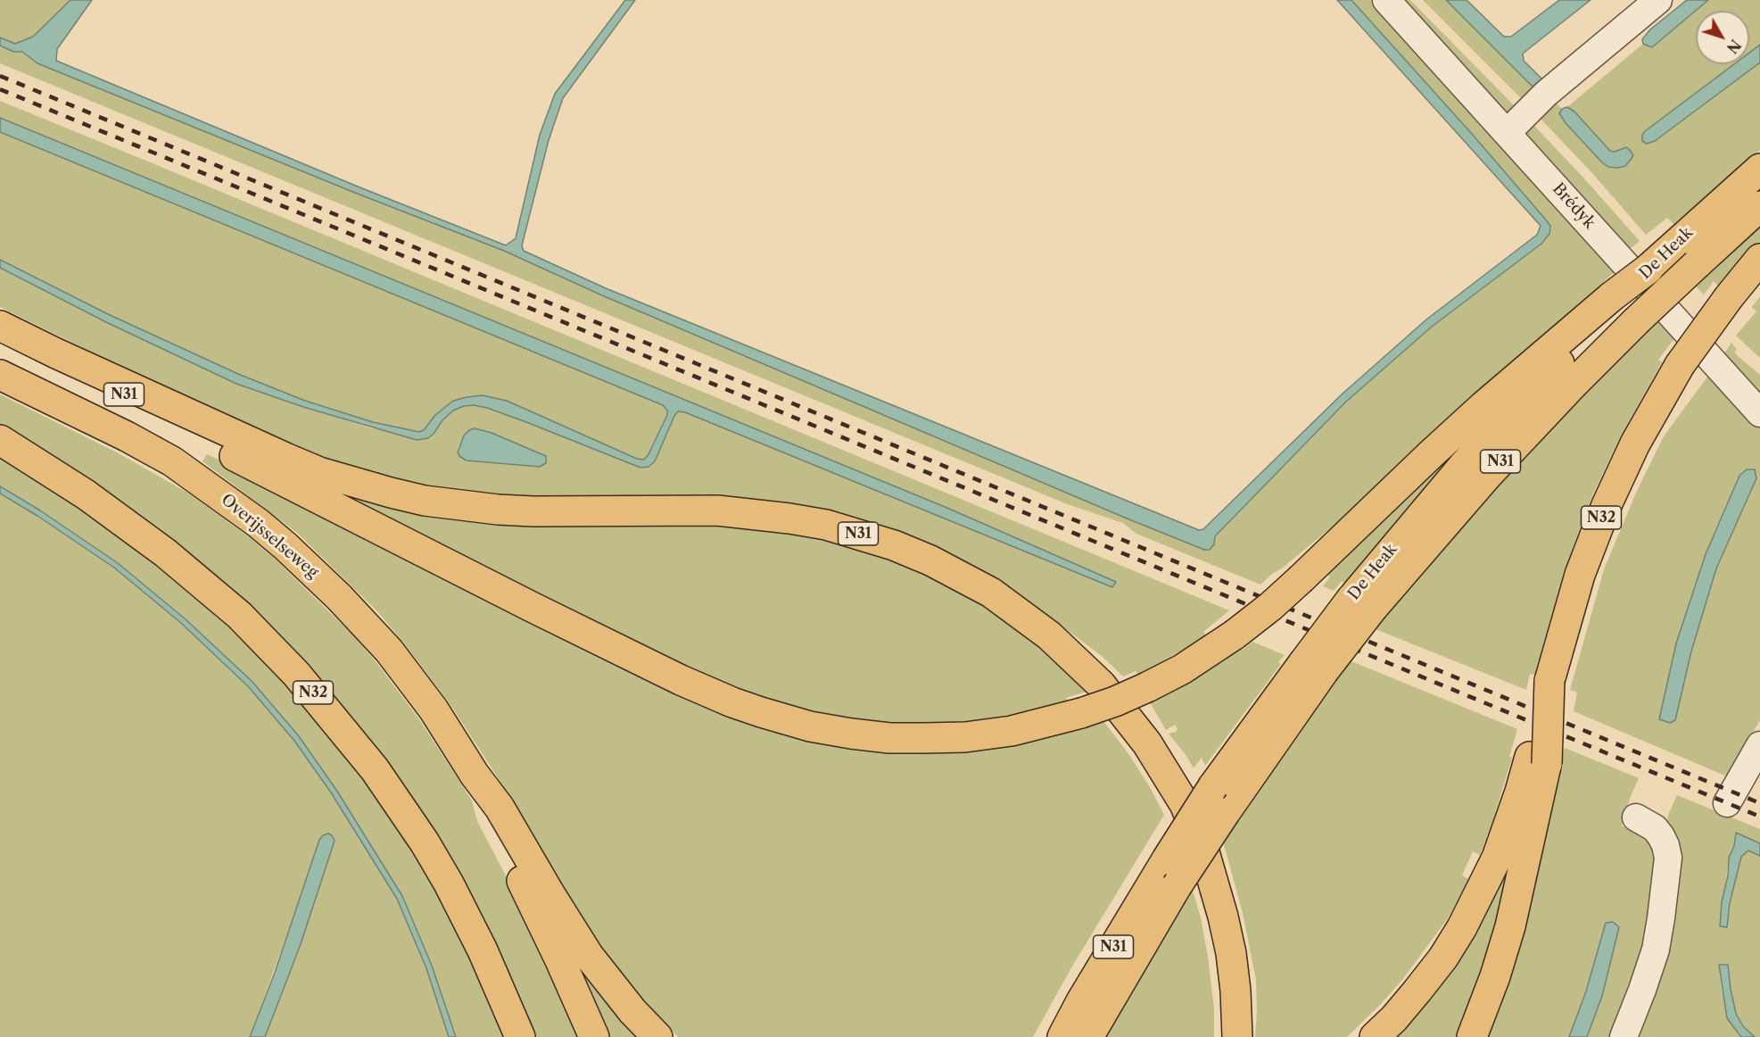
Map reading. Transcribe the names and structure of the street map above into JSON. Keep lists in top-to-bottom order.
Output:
{
  "streets": {
    "highway": [
      "De Heak",
      "N31",
      "N32",
      "Overijsselseweg"
    ],
    "street": ["Brédyk"]
  },
  "crossings": [
    ["De Heak", "N31"]
  ],
  "north": "bottom right"
}
